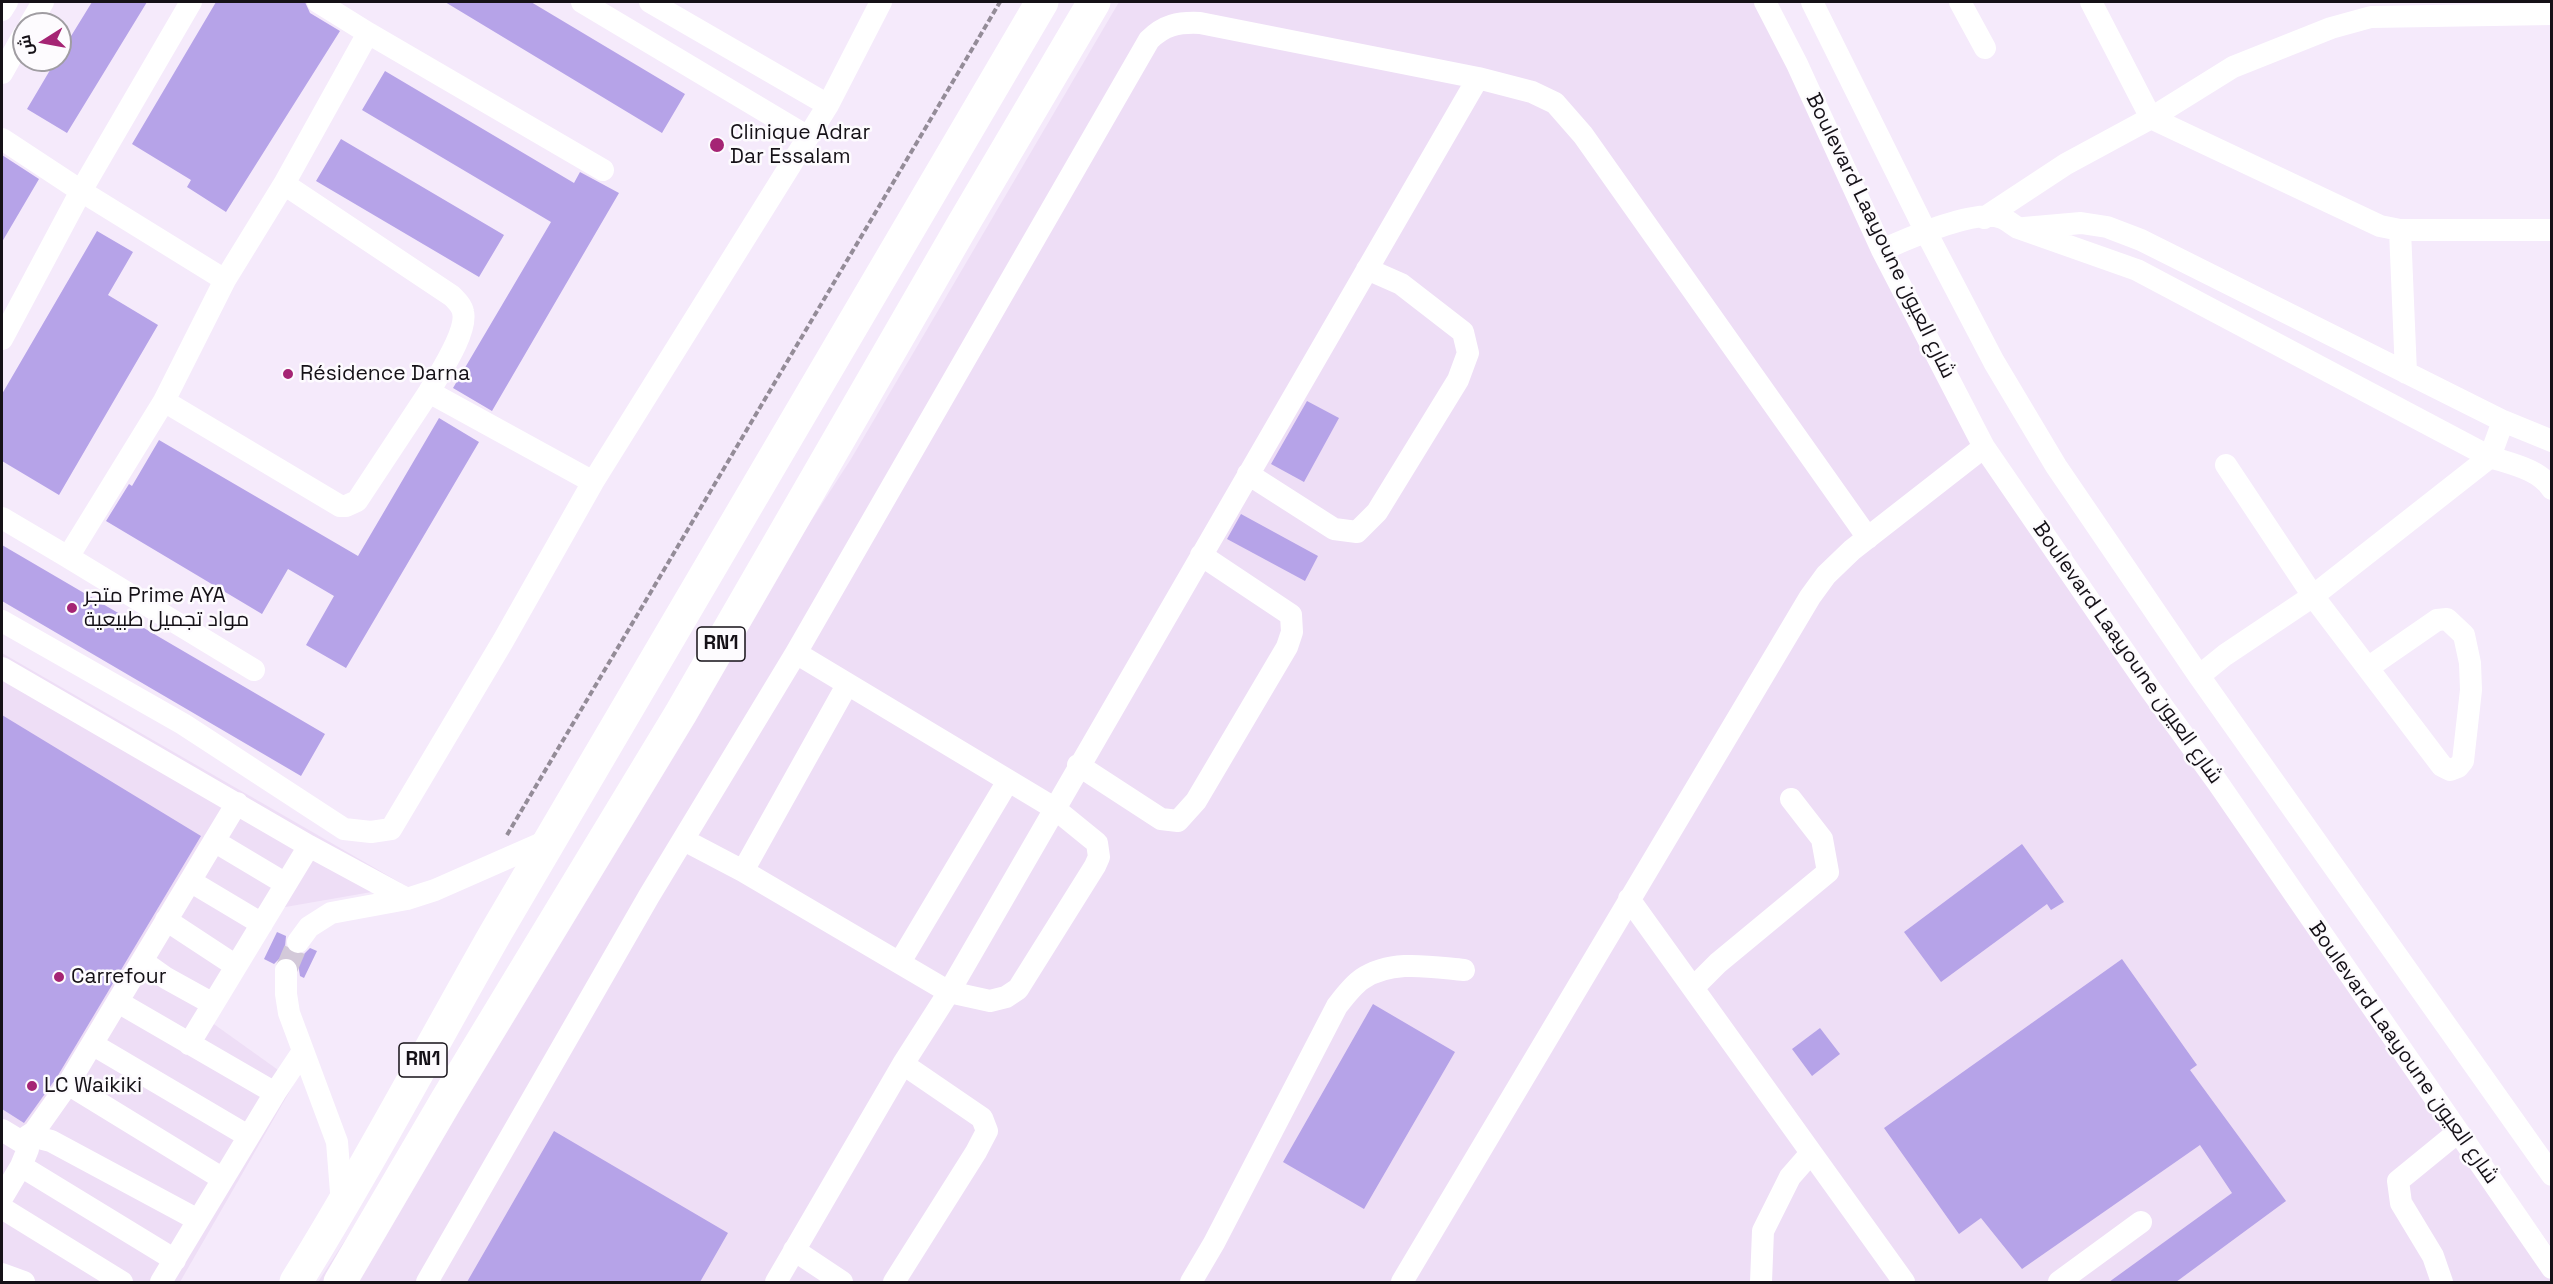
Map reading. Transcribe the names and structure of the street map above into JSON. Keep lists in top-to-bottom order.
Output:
{
  "streets": {
    "highway": ["RN1"],
    "street": ["Boulevard Laayoune شارع العيون"]
  },
  "places": [
    "Clinique Adrar Dar Essalam",
    "Résidence Darna",
    "متجر Prime AYA مواد تجميل طبيعية",
    "Carrefour",
    "LC Waikiki"
  ],
  "north": "left"
}
